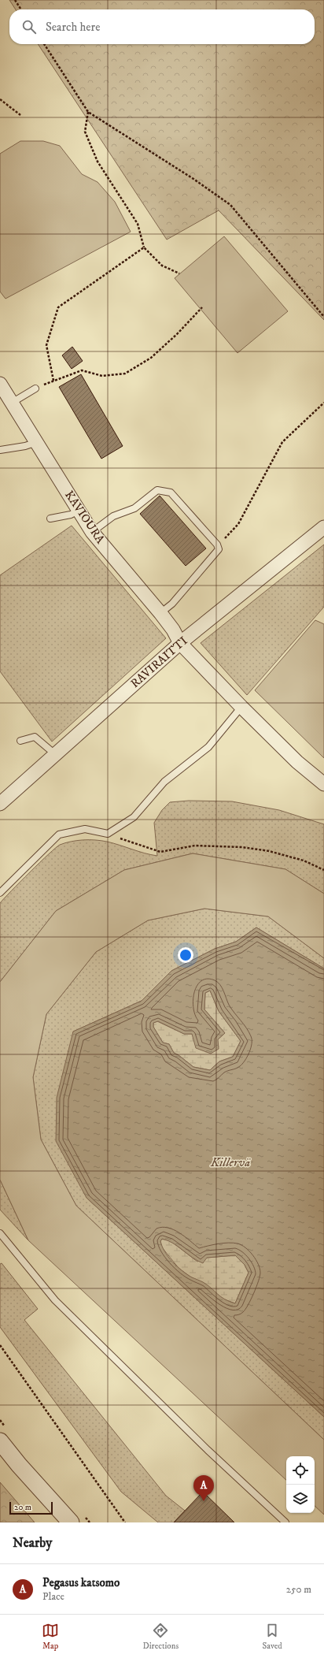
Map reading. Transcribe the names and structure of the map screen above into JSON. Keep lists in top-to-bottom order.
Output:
{
  "streets": {
    "street": ["KAVIOURA", "RAVIRAITTI"]
  },
  "crossings": [
    ["KAVIOURA", "RAVIRAITTI"]
  ],
  "water": ["Killervä"],
  "scale_bar": "20 m",
  "page": {
    "search": "Search here",
    "pins": "A",
    "scale": "20 m",
    "heading": "Nearby",
    "list": [
      {
        "mark": "A",
        "name": "Pegasus katsomo",
        "note": "Place",
        "value": "250 m"
      }
    ],
    "nav": ["Map", "Directions", "Saved"]
  }
}
